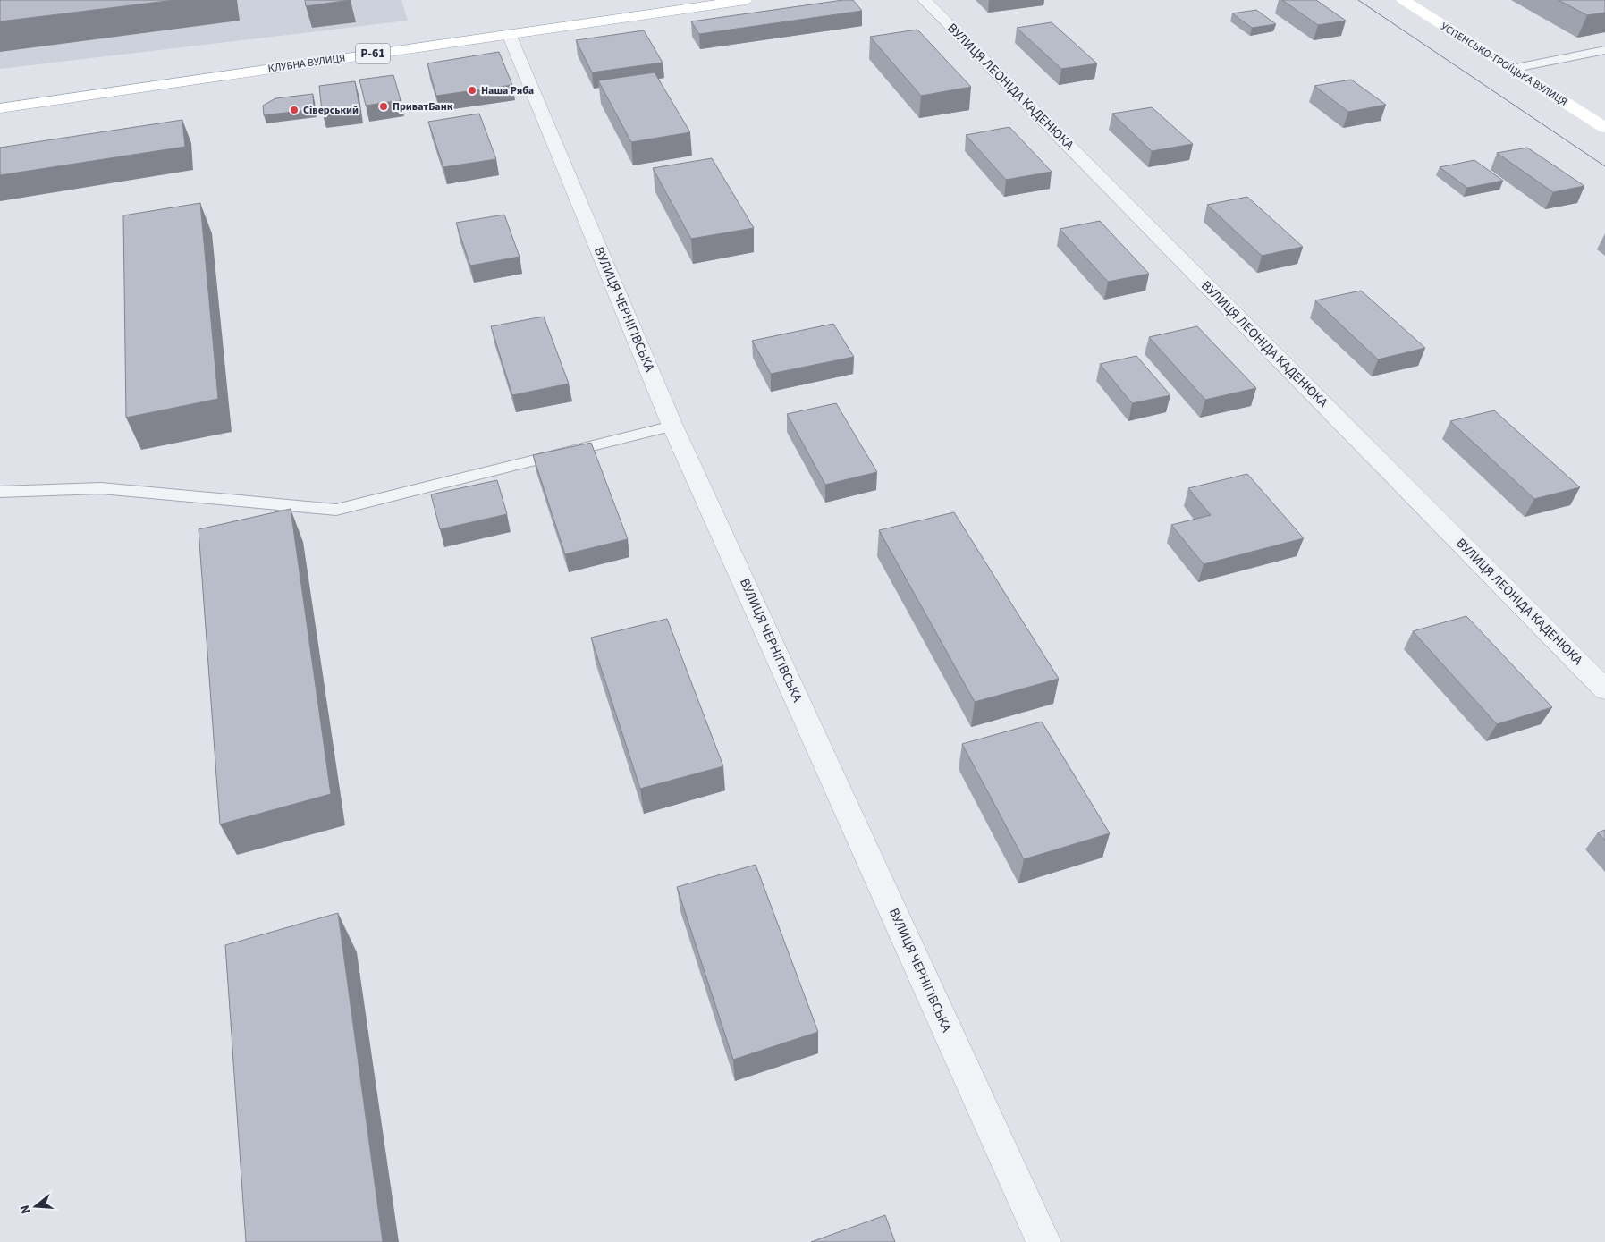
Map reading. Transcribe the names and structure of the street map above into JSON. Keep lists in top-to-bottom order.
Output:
{
  "streets": {
    "main road": ["Р-61", "КЛУБНА ВУЛИЦЯ", "УСПЕНСЬКО-ТРОЇЦЬКА ВУЛИЦЯ"],
    "street": ["ВУЛИЦЯ ЛЕОНІДА КАДЕНЮКА", "ВУЛИЦЯ ЧЕРНІГІВСЬКА"]
  },
  "crossings": [
    ["КЛУБНА ВУЛИЦЯ", "ВУЛИЦЯ ЧЕРНІГІВСЬКА"]
  ],
  "places": ["Наша Ряба", "ПриватБанк", "Сіверський"],
  "north": "left"
}
